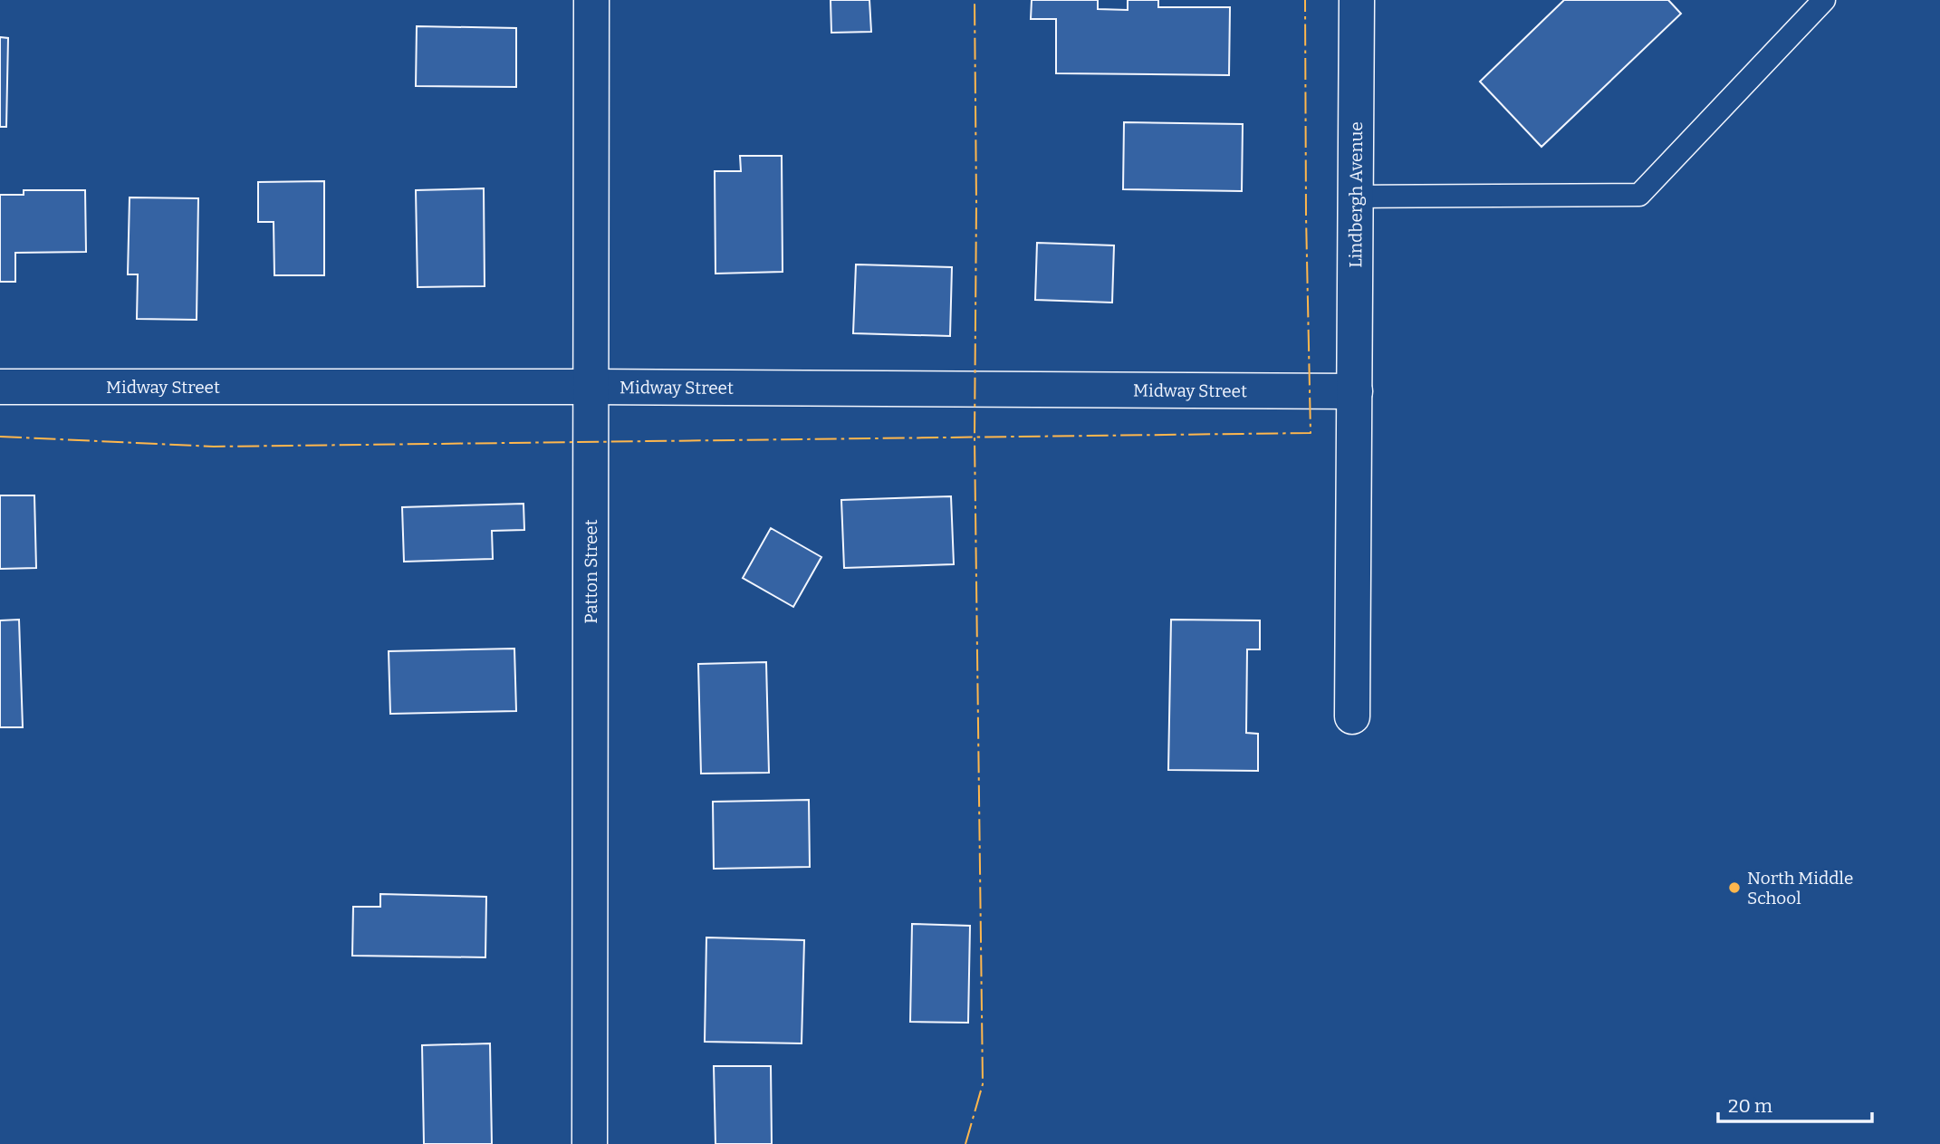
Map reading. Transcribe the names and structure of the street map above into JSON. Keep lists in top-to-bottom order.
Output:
{
  "streets": {
    "street": ["Lindbergh Avenue", "Midway Street", "Patton Street"]
  },
  "crossings": [
    ["Lindbergh Avenue", "Midway Street"],
    ["Midway Street", "Patton Street"]
  ],
  "places": ["North Middle School"],
  "scale_bar": "20 m"
}
